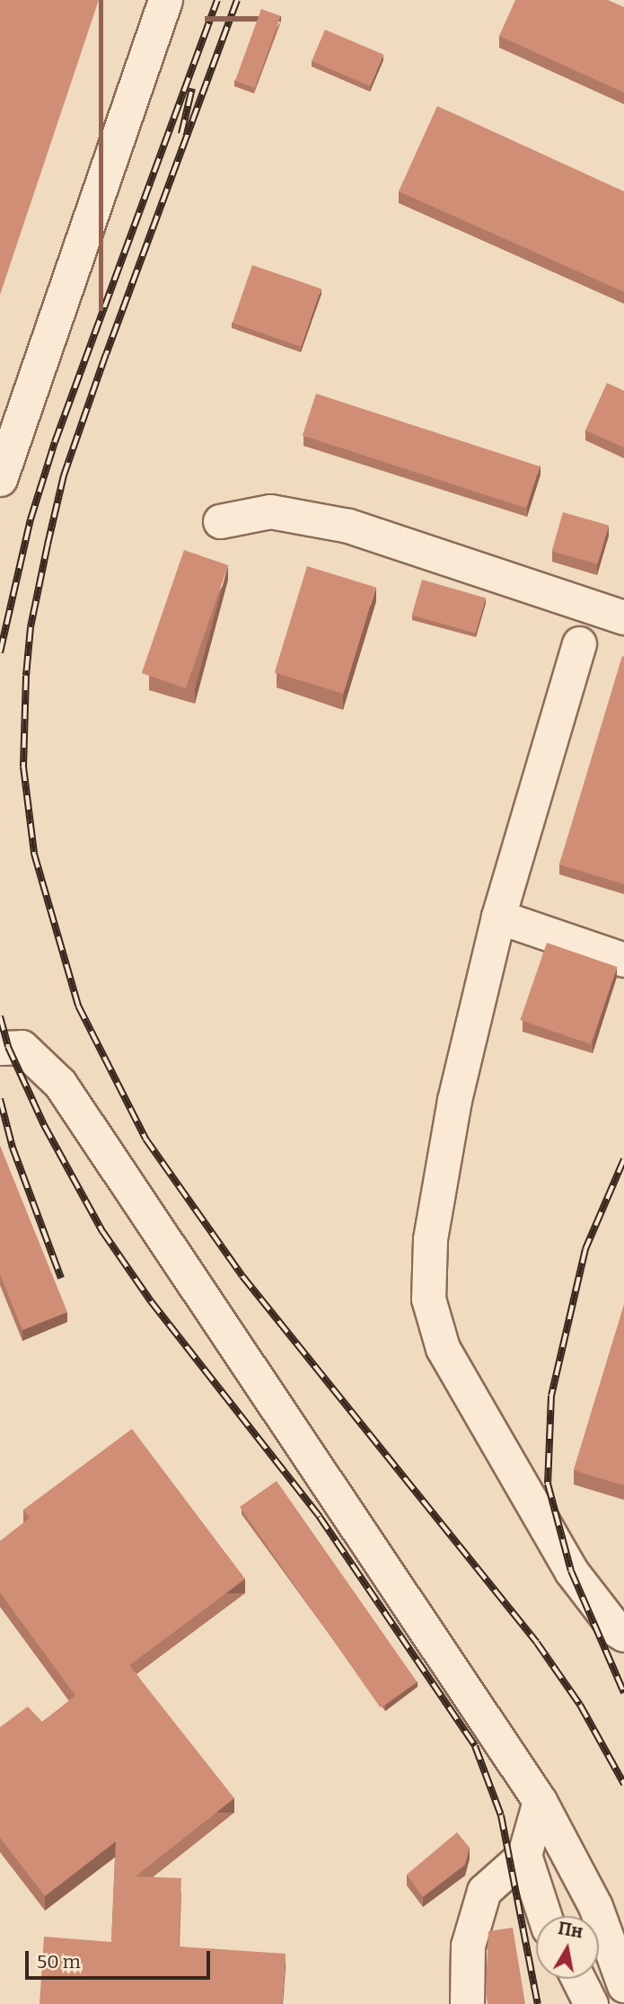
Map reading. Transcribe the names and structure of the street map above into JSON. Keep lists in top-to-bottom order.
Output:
{
  "scale_bar": "50 m",
  "north": "top"
}
